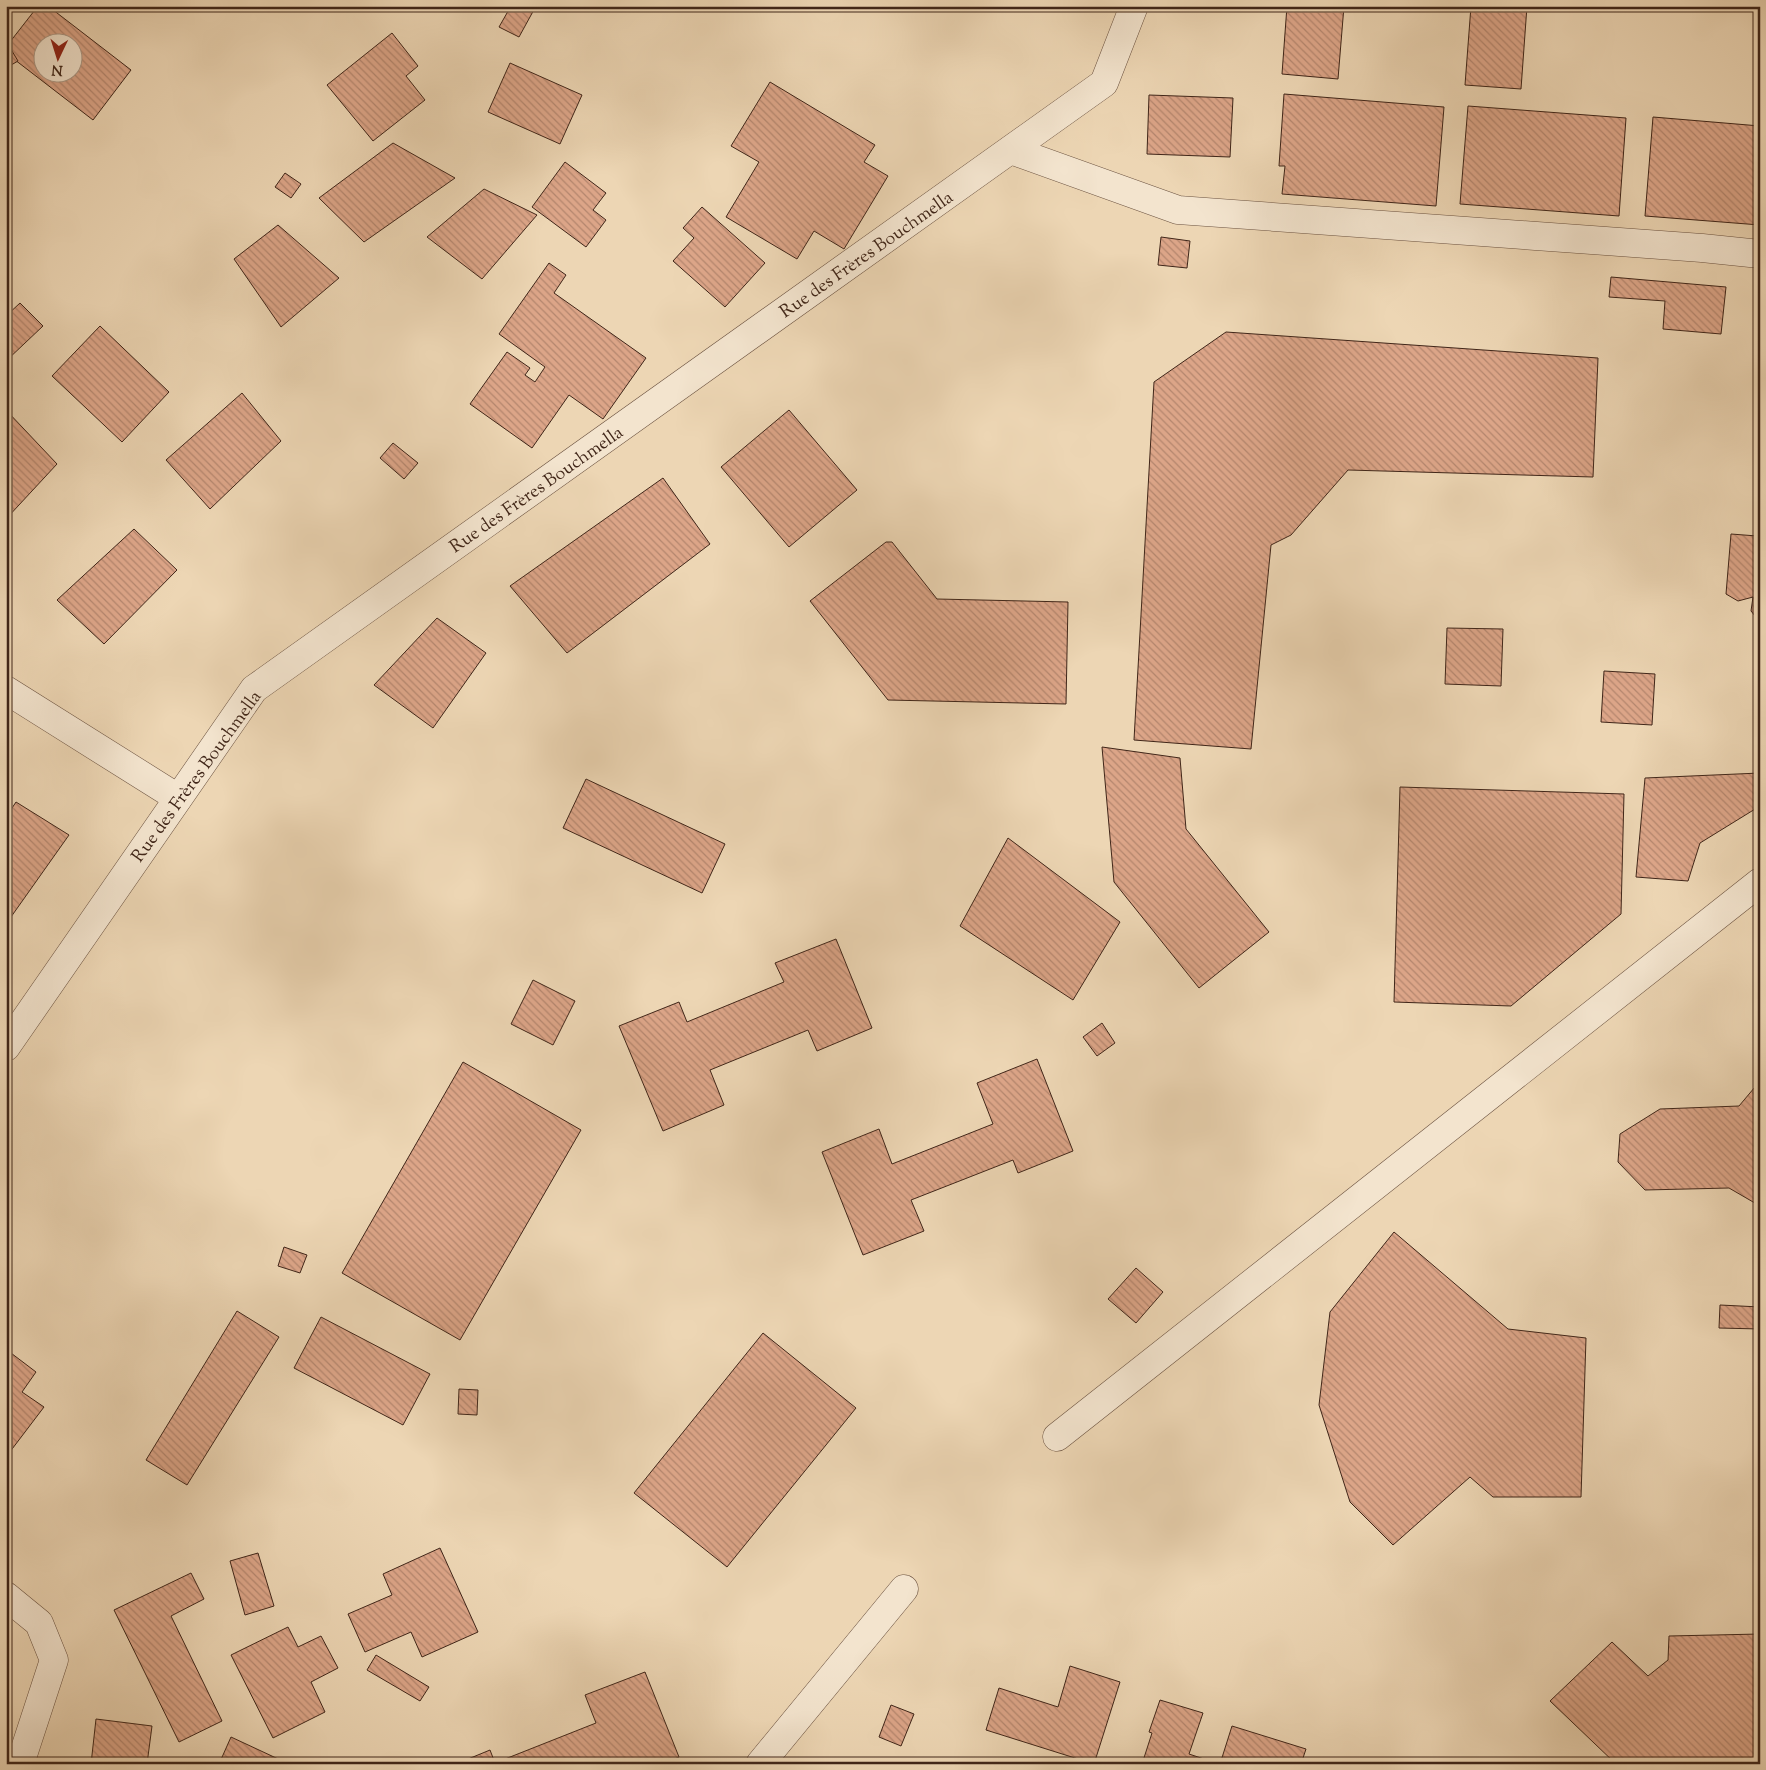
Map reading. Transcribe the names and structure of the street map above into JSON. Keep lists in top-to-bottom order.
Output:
{
  "streets": {
    "street": ["Rue des Frères Bouchmella"]
  },
  "north": "bottom"
}
